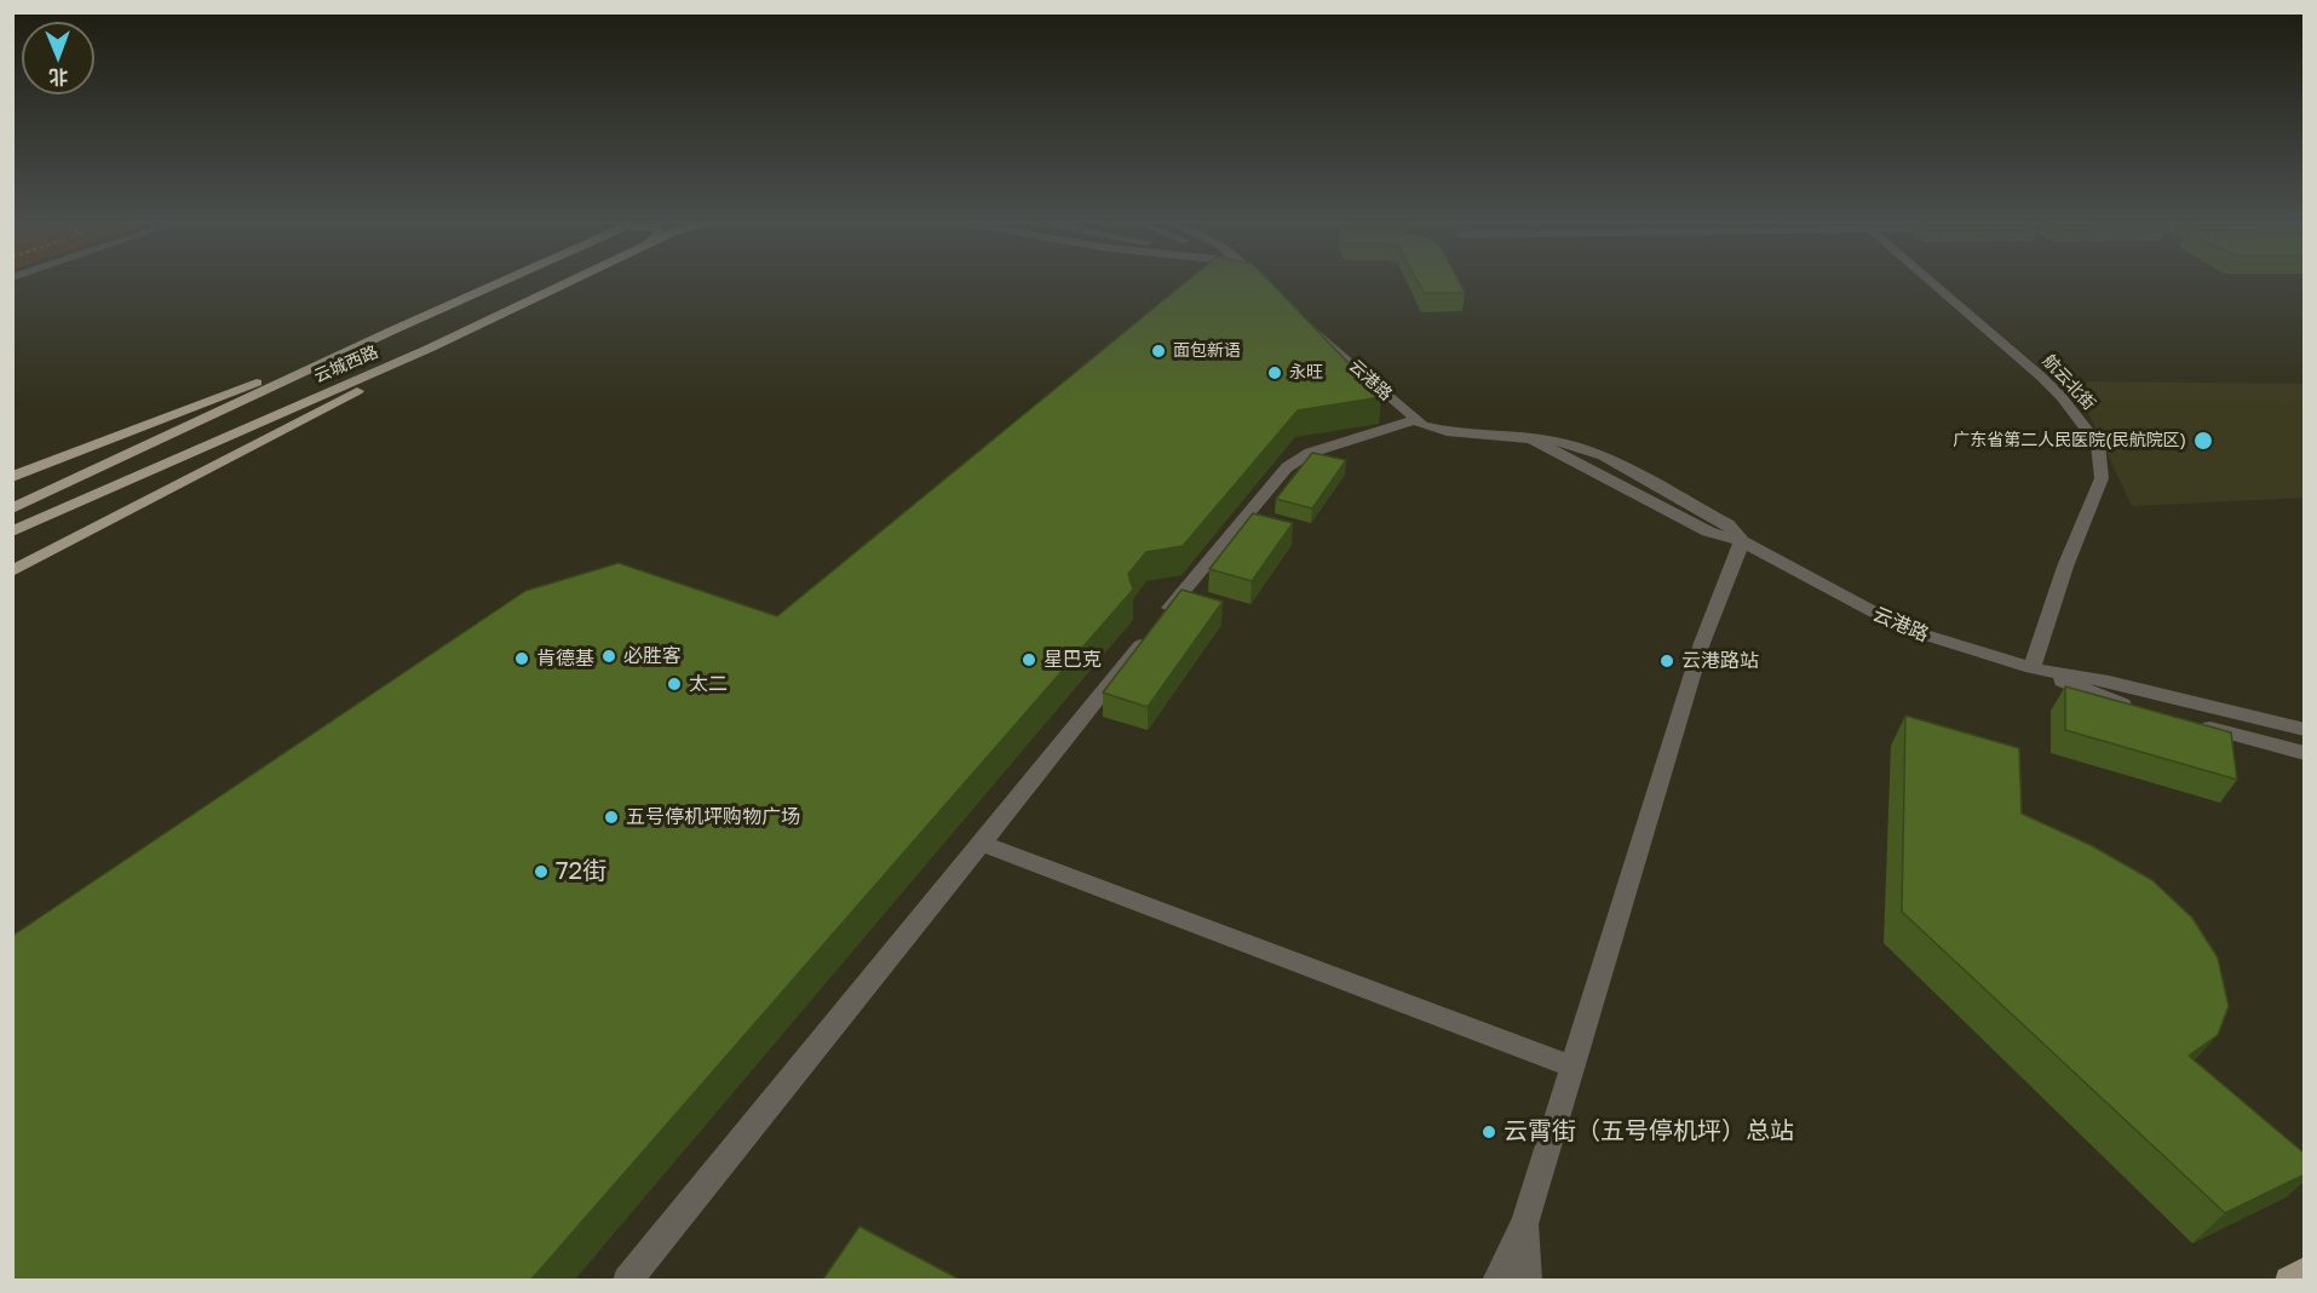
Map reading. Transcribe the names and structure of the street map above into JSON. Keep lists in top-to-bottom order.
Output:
{
  "streets": {
    "main road": ["云城西路"],
    "street": ["云港路", "航云北街"]
  },
  "crossings": [
    ["云港路", "航云北街"]
  ],
  "places": [
    "面包新语",
    "永旺",
    "广东省第二人民医院(民航院区)",
    "必胜客",
    "肯德基",
    "星巴克",
    "云港路站",
    "太二",
    "五号停机坪购物广场",
    "72街",
    "云霄街（五号停机坪）总站"
  ],
  "north": "bottom"
}
